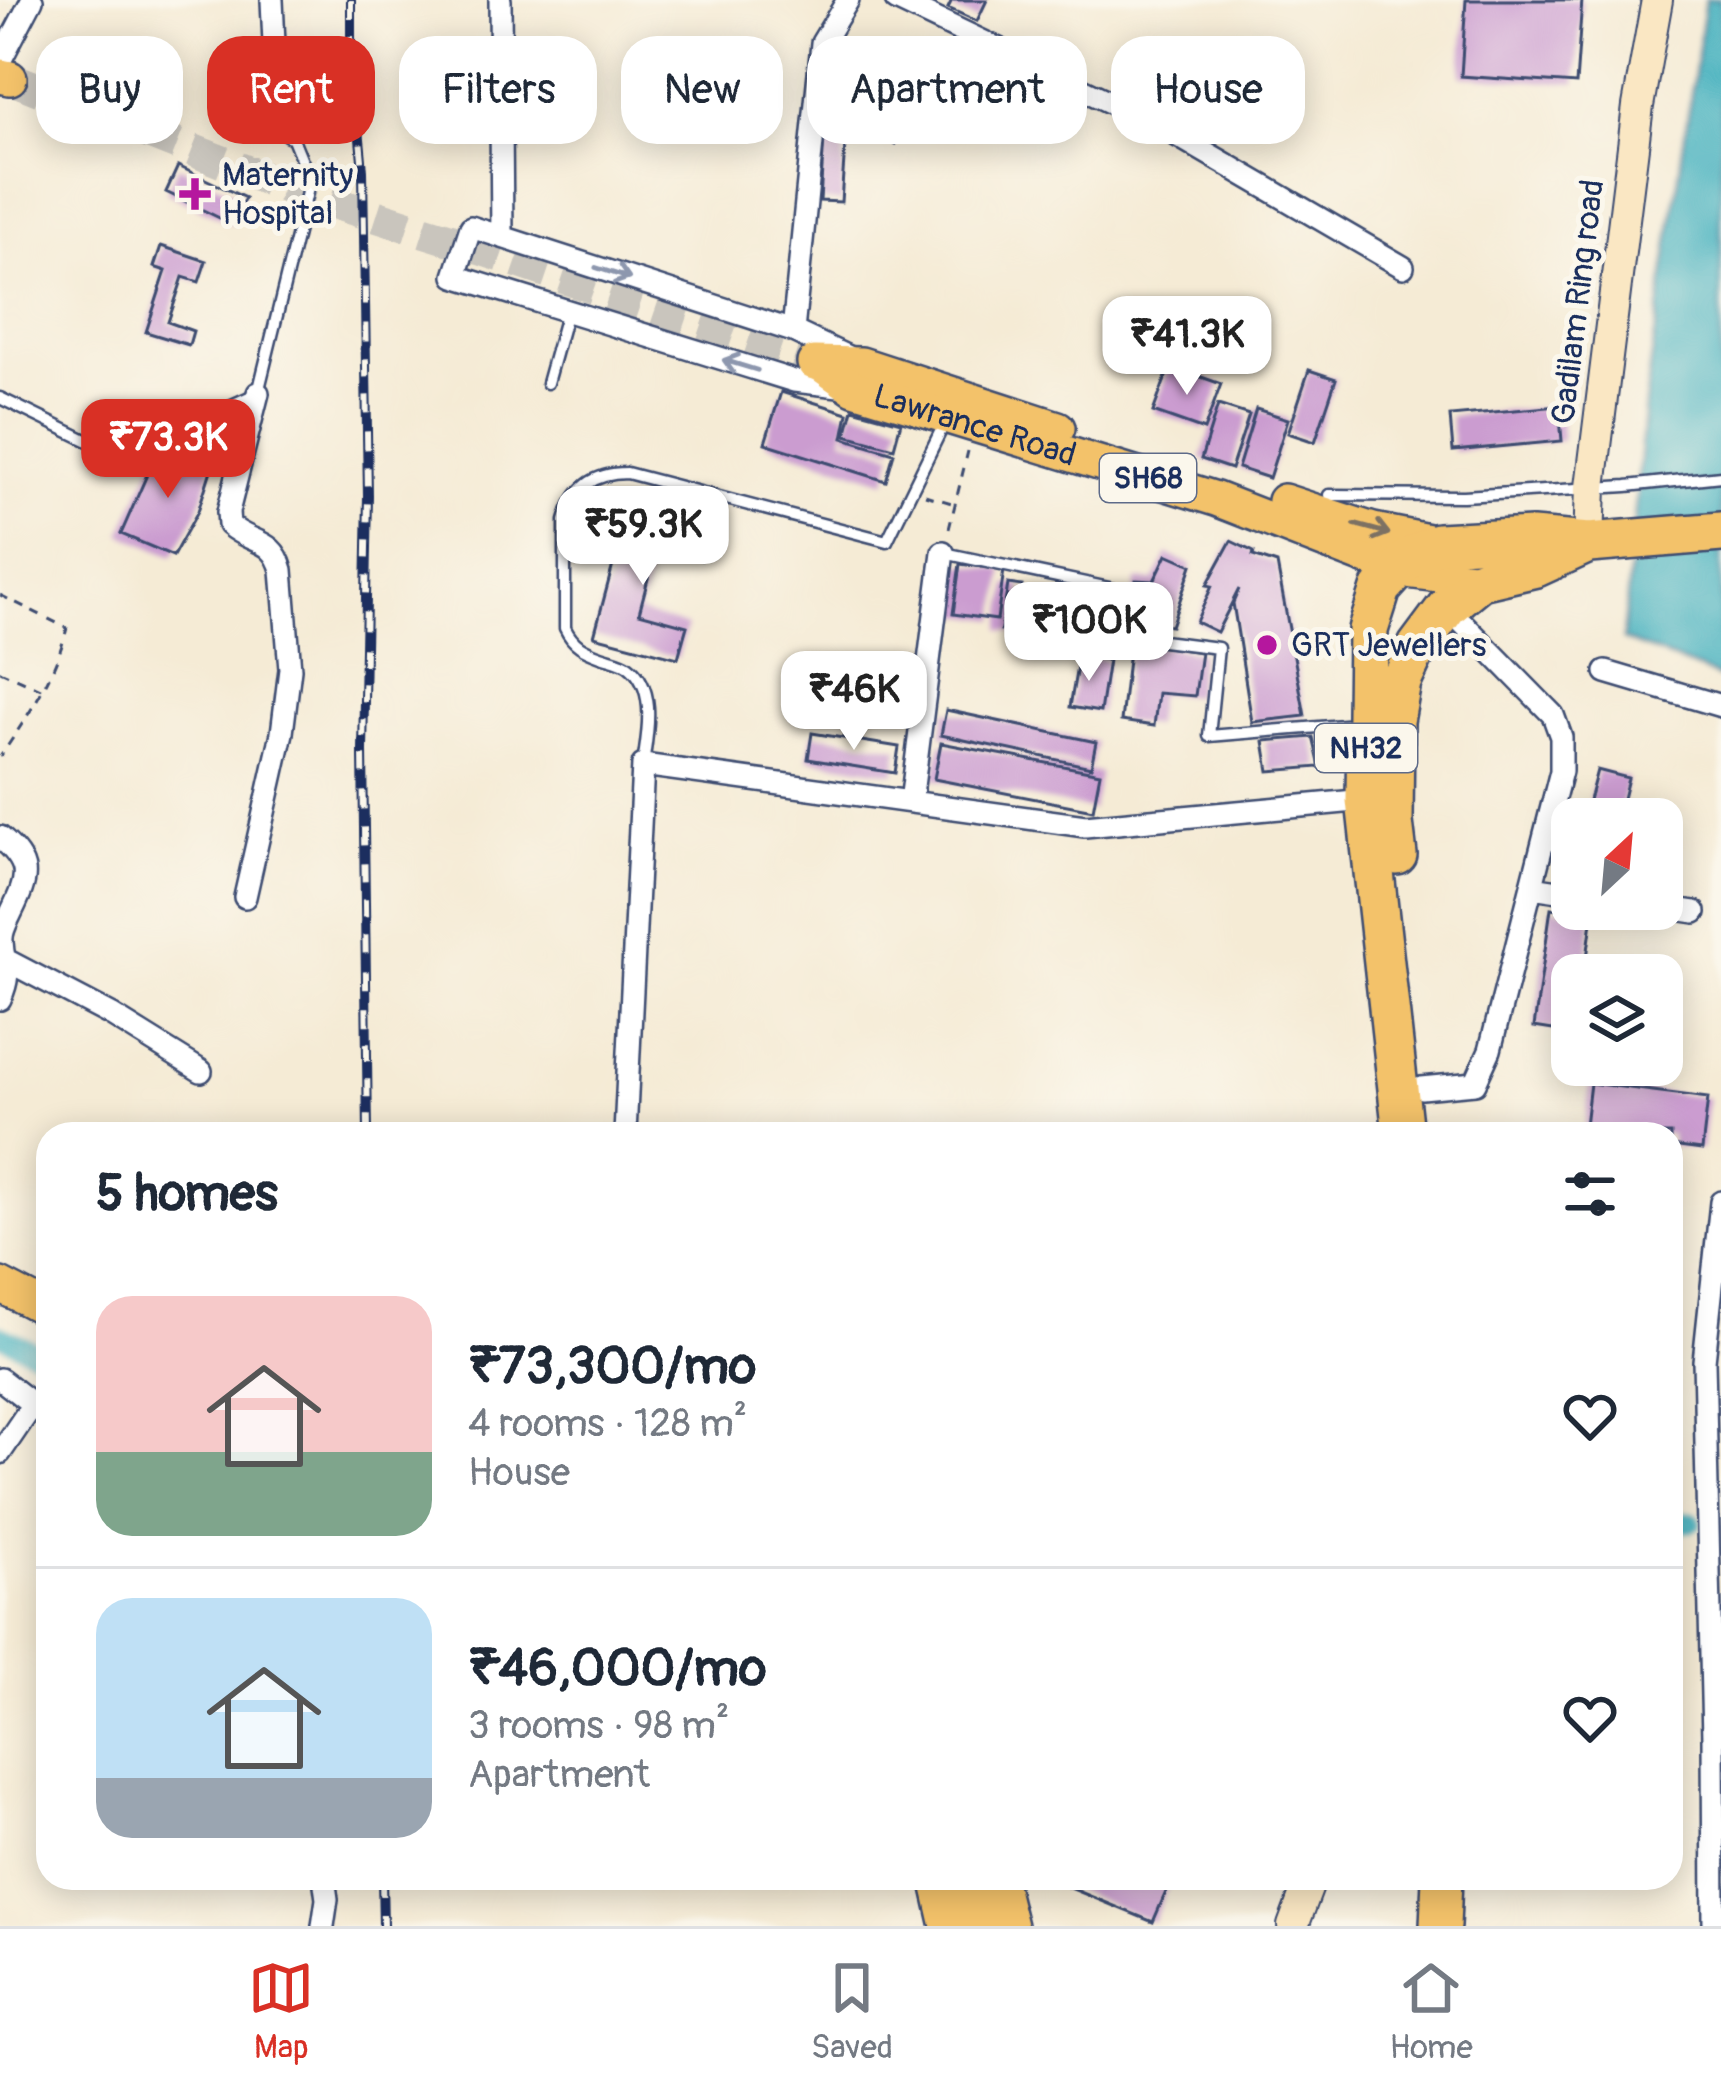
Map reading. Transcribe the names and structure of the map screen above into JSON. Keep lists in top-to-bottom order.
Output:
{
  "streets": {
    "highway": ["NH32"],
    "main road": ["Gadilam Ring road", "Lawrance Road", "SH68"]
  },
  "crossings": [
    ["Gadilam Ring road", "NH32"],
    ["Lawrance Road", "NH32"]
  ],
  "places": {
    "health": ["Maternity Hospital"],
    "other": ["GRT Jewellers"]
  },
  "north": "top right",
  "page": {
    "chip": [
      "Buy",
      "Rent",
      "Filters",
      "New",
      "Apartment",
      "House"
    ],
    "price": [
      "₹41.3K",
      "₹73.3K",
      "₹59.3K",
      "₹100K",
      "₹46K"
    ],
    "heading": "5 homes",
    "list": [
      {
        "name": "₹73,300/mo",
        "note": "4 rooms · 128 m² · House"
      },
      {
        "name": "₹46,000/mo",
        "note": "3 rooms · 98 m² · Apartment"
      }
    ],
    "tabs": ["Map", "Saved", "Home"]
  }
}
